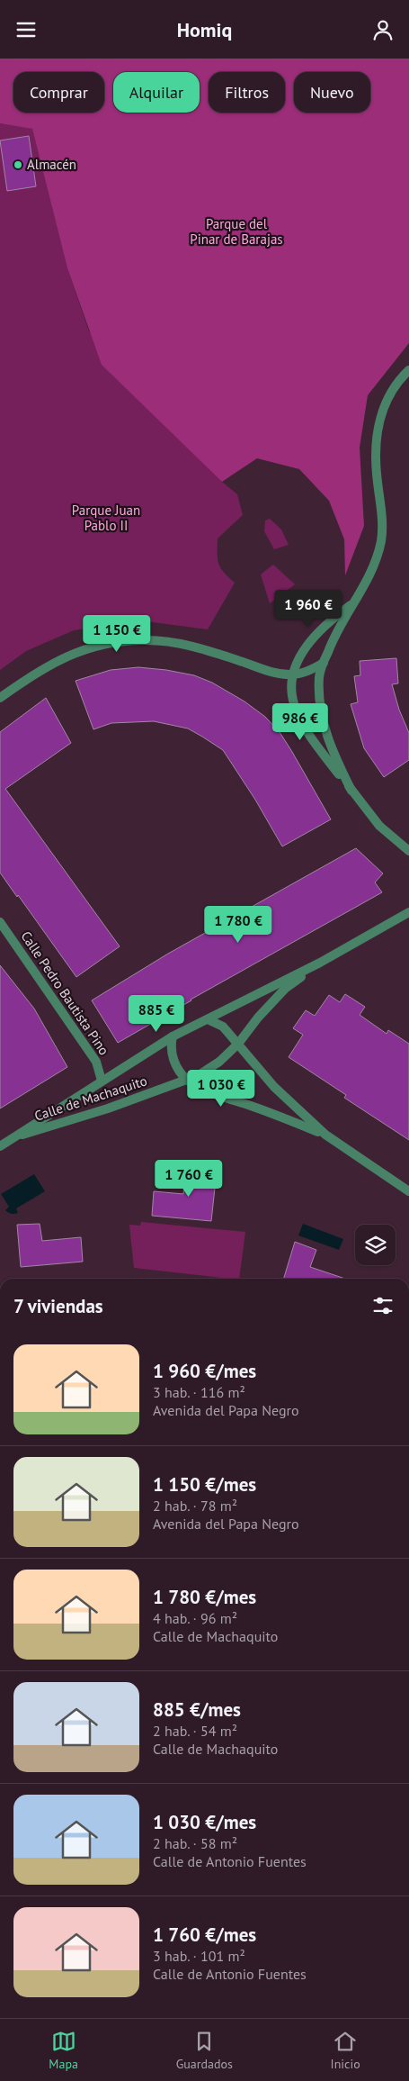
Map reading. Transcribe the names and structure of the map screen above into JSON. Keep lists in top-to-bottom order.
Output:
{
  "streets": {
    "street": ["Calle Pedro Bautista Pino", "Calle de Machaquito"]
  },
  "crossings": [
    ["Calle Pedro Bautista Pino", "Calle de Machaquito"]
  ],
  "parks": ["Parque del Pinar de Barajas", "Parque Juan Pablo II"],
  "places": ["Almacén"],
  "page": {
    "header": "Homiq",
    "chip": [
      "Comprar",
      "Alquilar",
      "Filtros",
      "Nuevo"
    ],
    "price": [
      "1 960 €",
      "1 150 €",
      "986 €",
      "1 780 €",
      "885 €",
      "1 030 €",
      "1 760 €"
    ],
    "heading": "7 viviendas",
    "list": [
      {
        "name": "1 960 €/mes",
        "note": "3 hab. · 116 m² · Avenida del Papa Negro"
      },
      {
        "name": "1 150 €/mes",
        "note": "2 hab. · 78 m² · Avenida del Papa Negro"
      },
      {
        "name": "1 780 €/mes",
        "note": "4 hab. · 96 m² · Calle de Machaquito"
      },
      {
        "name": "885 €/mes",
        "note": "2 hab. · 54 m² · Calle de Machaquito"
      },
      {
        "name": "1 030 €/mes",
        "note": "2 hab. · 58 m² · Calle de Antonio Fuentes"
      },
      {
        "name": "1 760 €/mes",
        "note": "3 hab. · 101 m² · Calle de Antonio Fuentes"
      }
    ],
    "tabs": ["Mapa", "Guardados", "Inicio"]
  }
}
